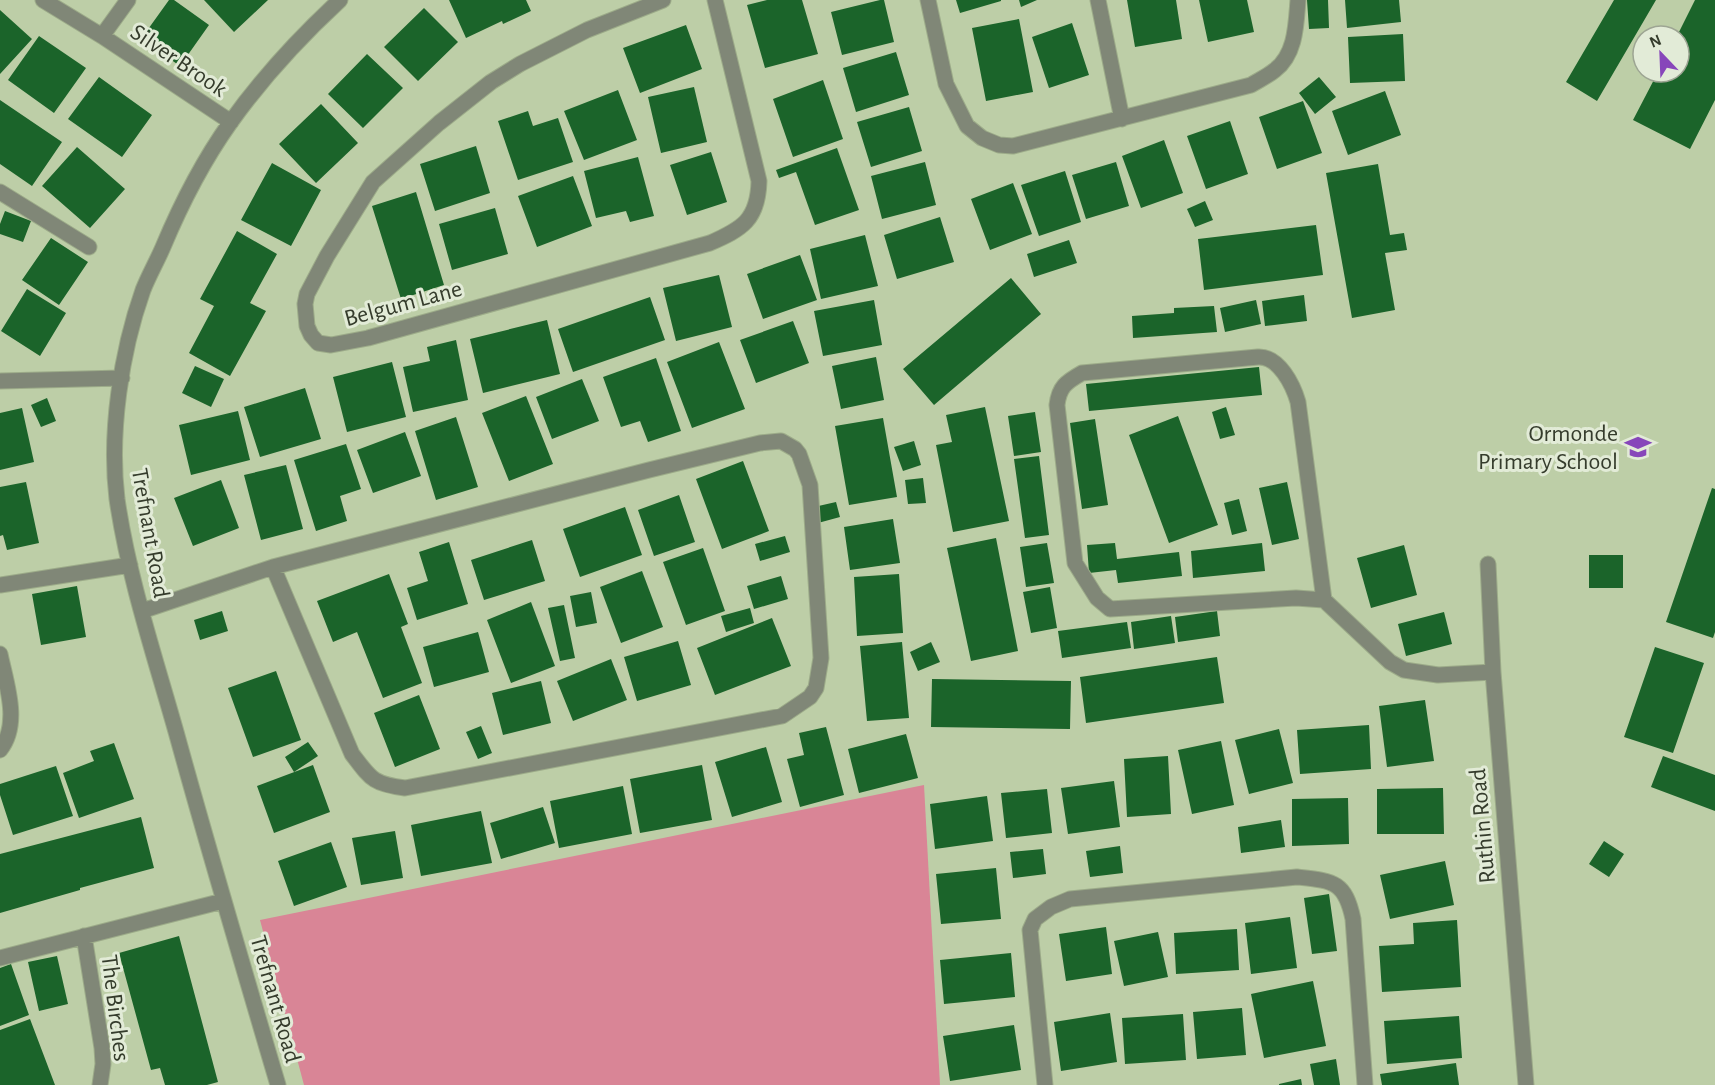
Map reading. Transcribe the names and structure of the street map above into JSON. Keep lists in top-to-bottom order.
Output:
{
  "streets": {
    "street": [
      "Silver Brook",
      "Belgum Lane",
      "Trefnant Road",
      "Ruthin Road",
      "The Birches"
    ]
  },
  "crossings": [
    ["Silver Brook", "Trefnant Road"],
    ["Trefnant Road", "The Birches"]
  ],
  "places": {
    "school or university": ["Ormonde Primary School"]
  },
  "north": "top left"
}
